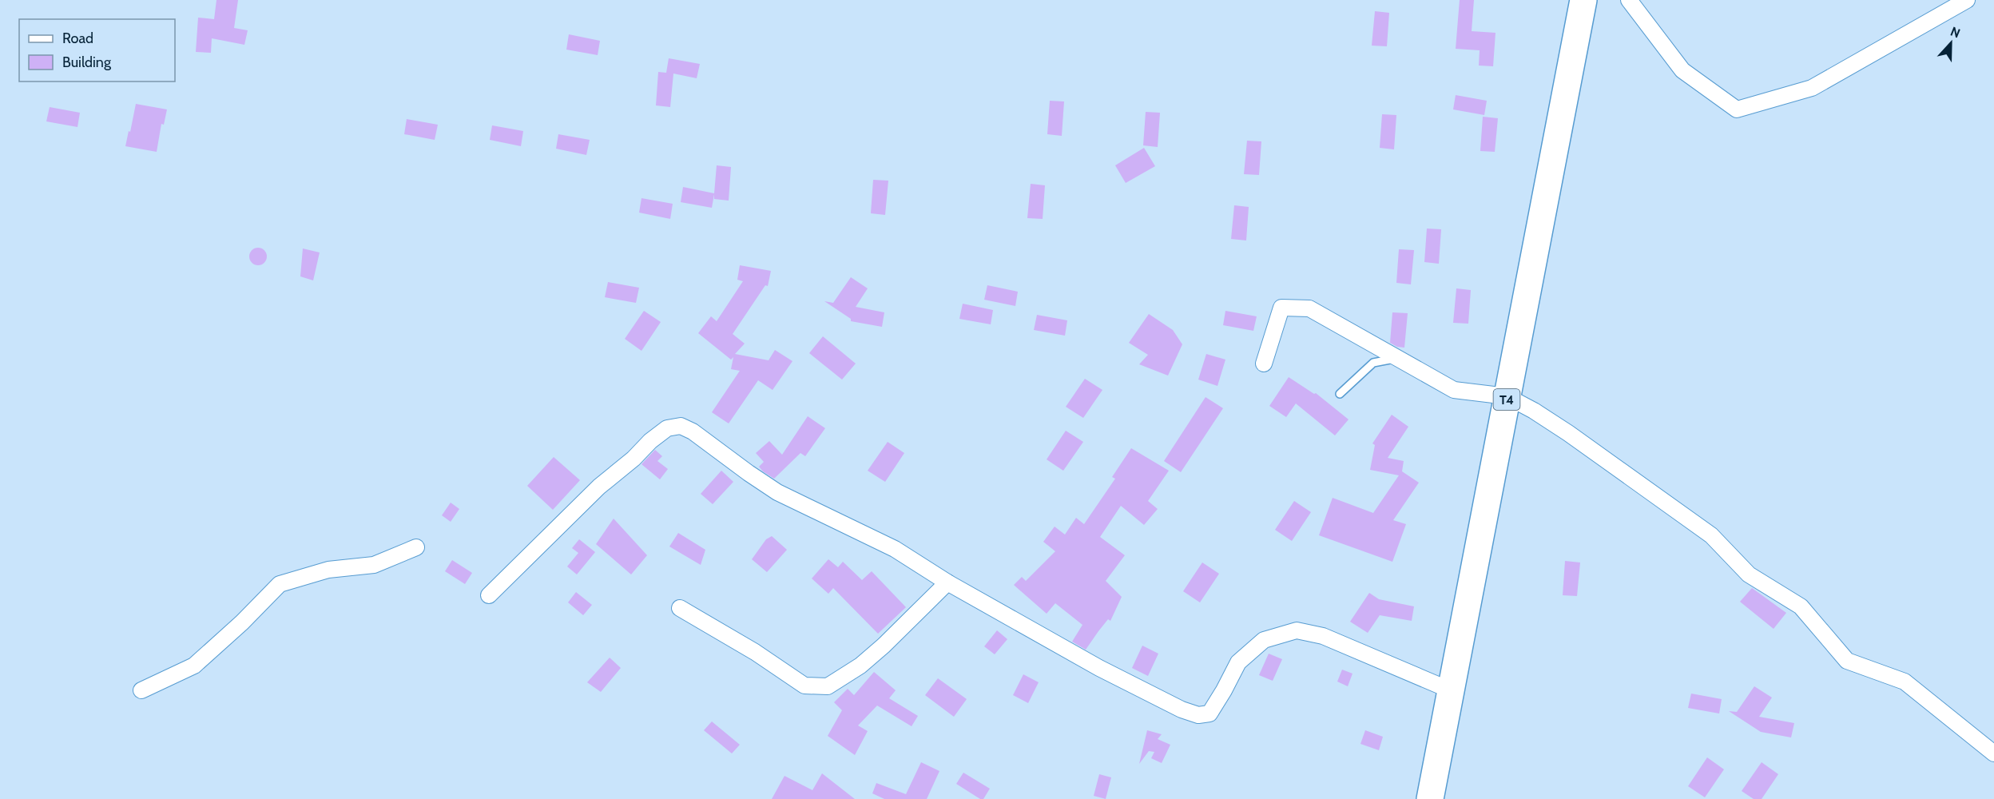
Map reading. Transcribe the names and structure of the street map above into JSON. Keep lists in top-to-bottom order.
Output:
{
  "streets": {
    "highway": ["T4"]
  },
  "legend": ["Road", "Building"],
  "north": "top"
}
